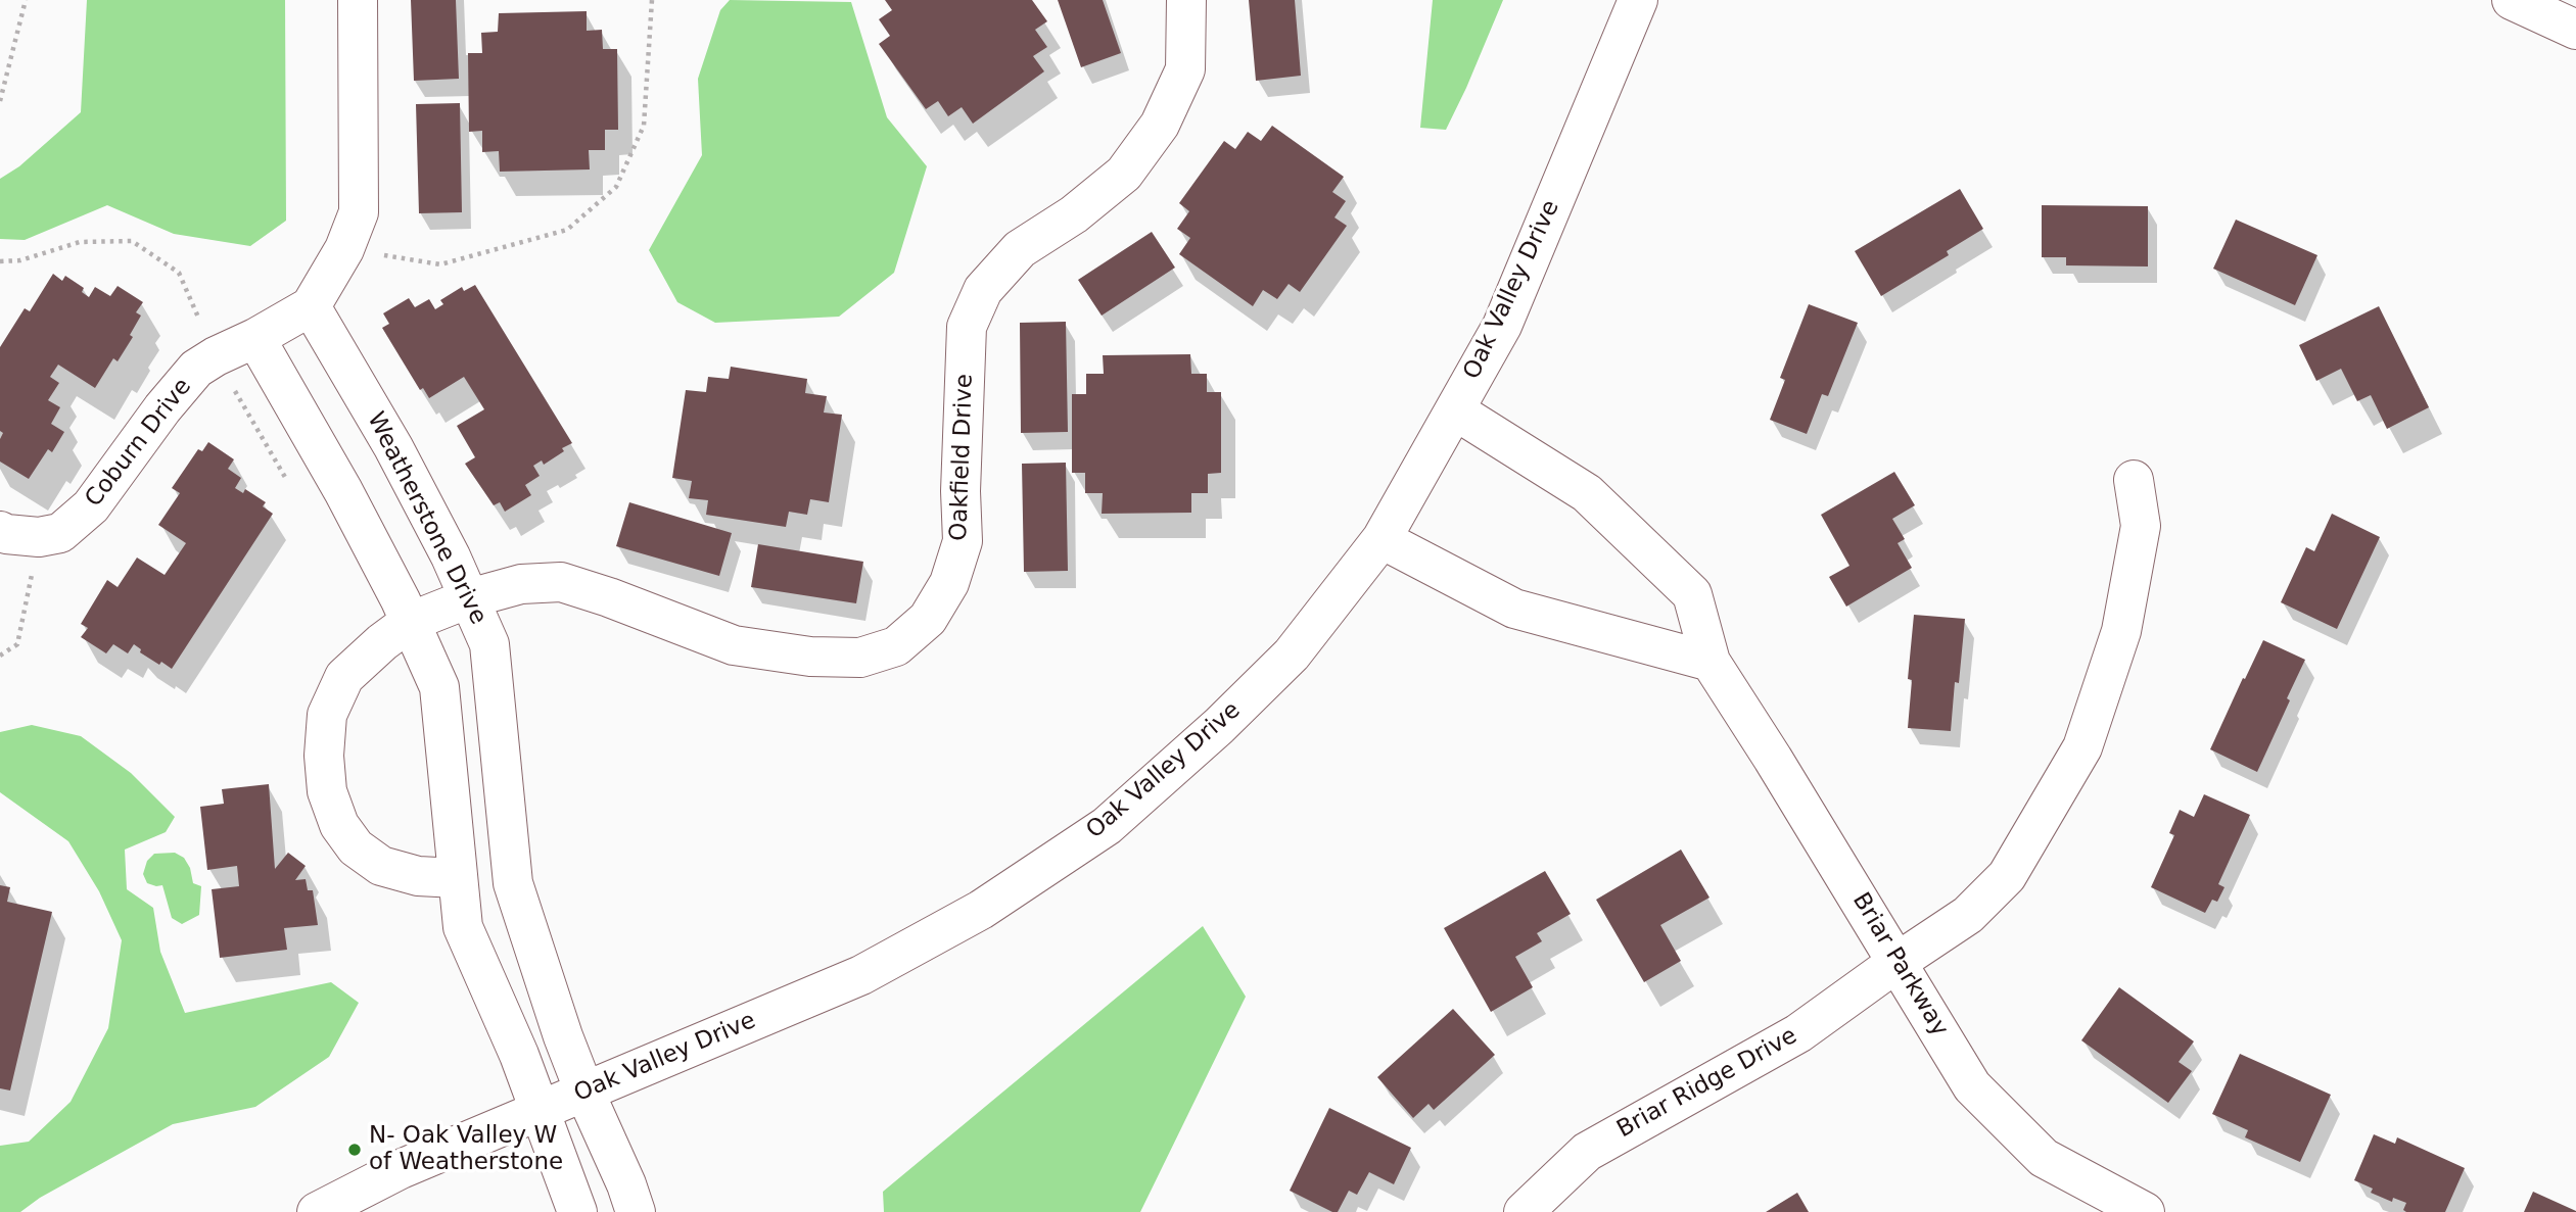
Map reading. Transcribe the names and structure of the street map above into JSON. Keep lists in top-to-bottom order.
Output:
{
  "streets": {
    "street": [
      "Oak Valley Drive",
      "Coburn Drive",
      "Oakfield Drive",
      "Weatherstone Drive",
      "Briar Parkway",
      "Briar Ridge Drive"
    ]
  },
  "crossings": [
    ["Oak Valley Drive", "Weatherstone Drive"],
    ["Oak Valley Drive", "Briar Parkway"],
    ["Coburn Drive", "Weatherstone Drive"],
    ["Oakfield Drive", "Weatherstone Drive"],
    ["Briar Parkway", "Briar Ridge Drive"]
  ],
  "places": ["N- Oak Valley W of Weatherstone"]
}
